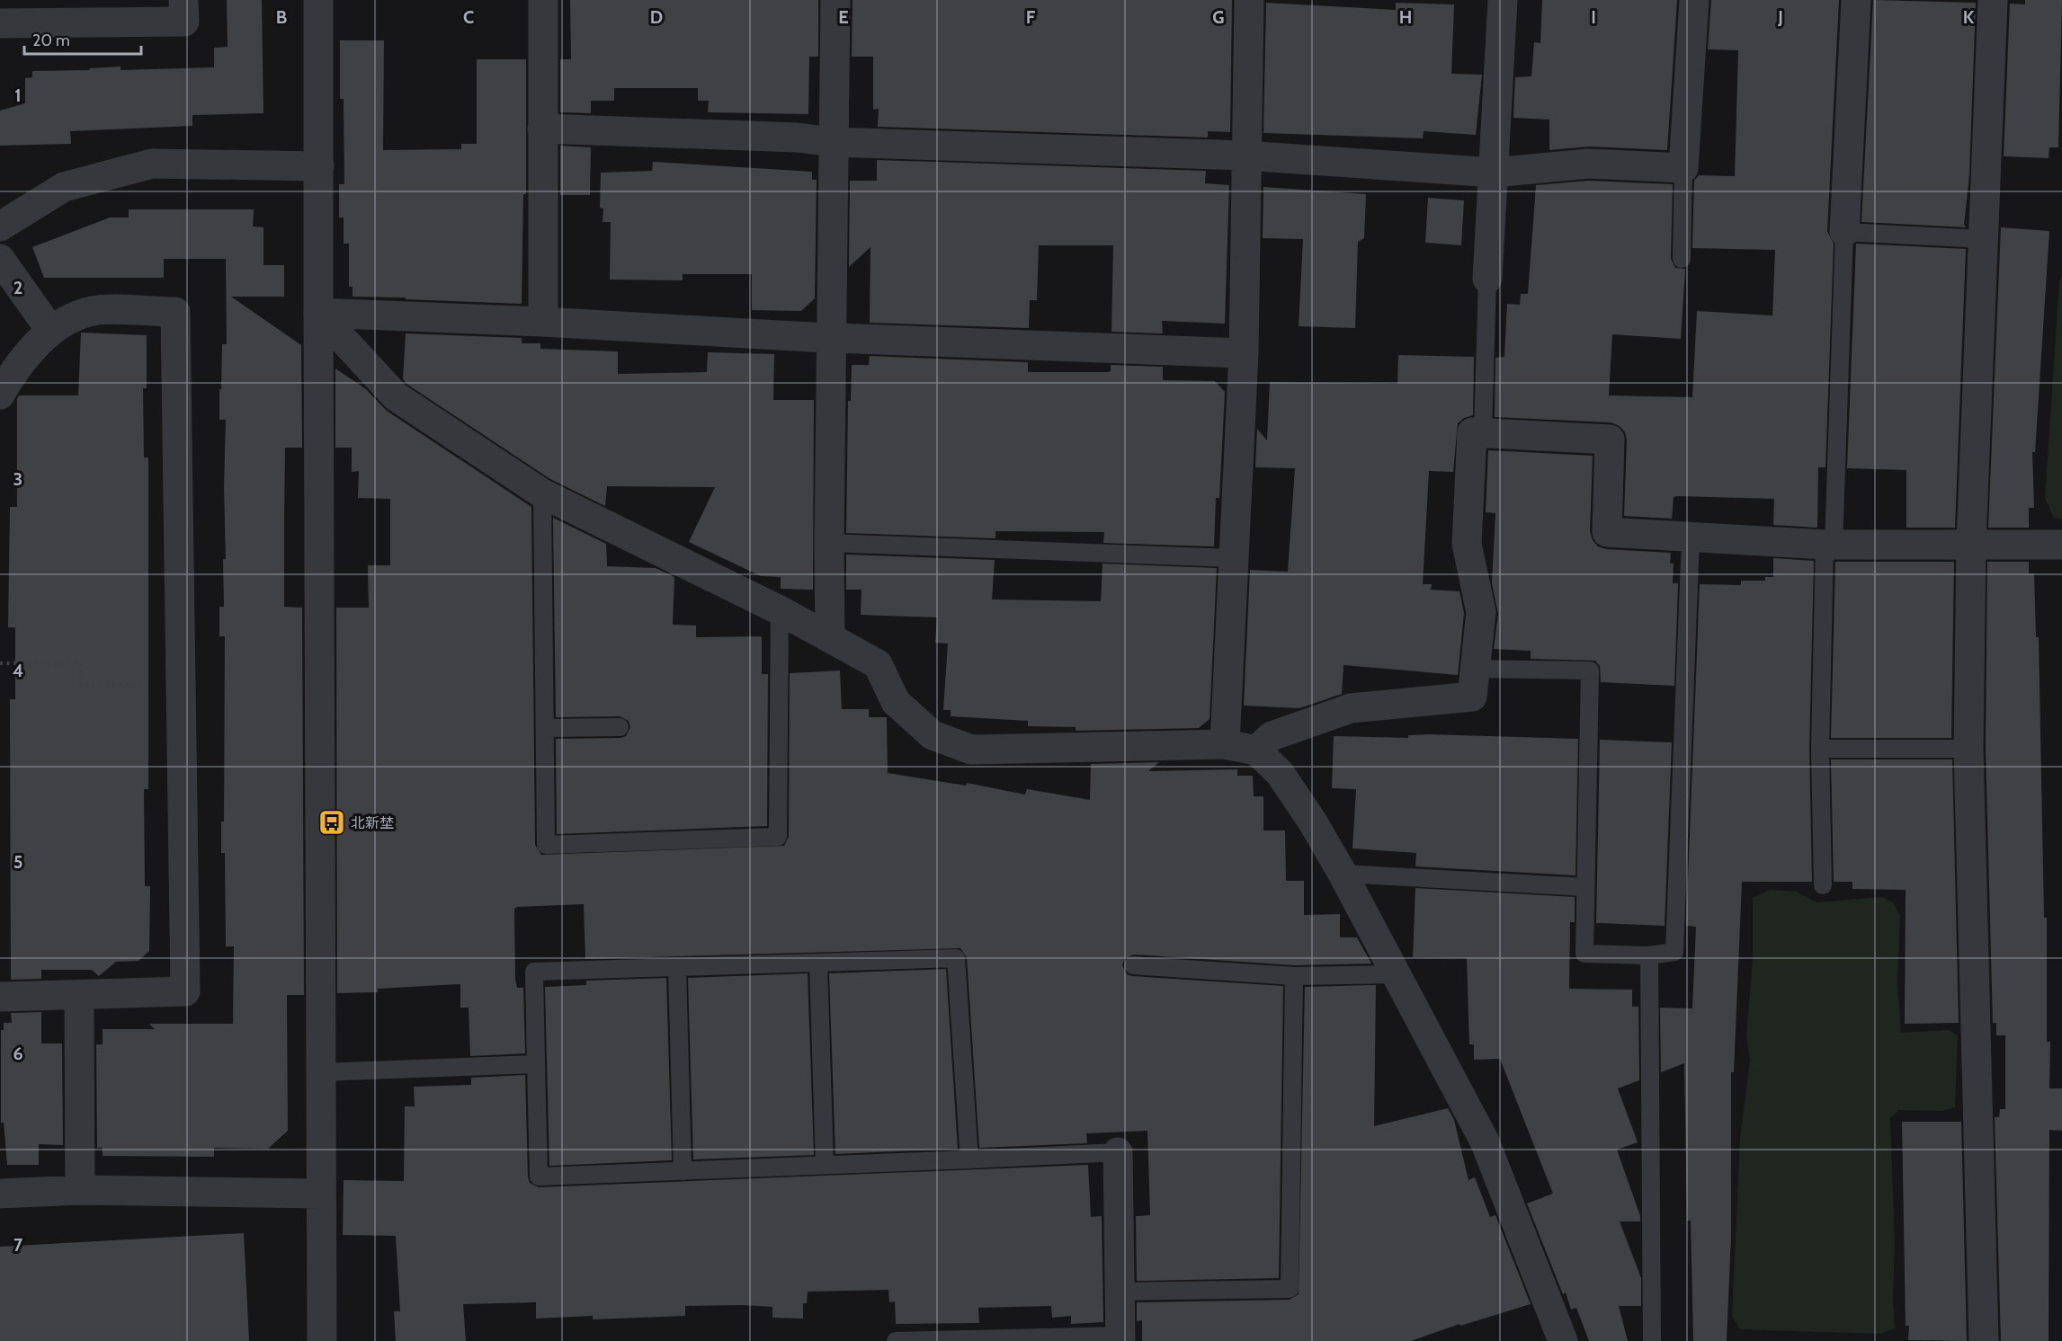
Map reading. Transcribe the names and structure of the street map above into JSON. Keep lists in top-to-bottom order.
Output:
{
  "places": {
    "bus stop": ["北新埜"]
  },
  "scale_bar": "20 m",
  "grid": {
    "columns": [
      "B",
      "C",
      "D",
      "E",
      "F",
      "G",
      "H",
      "I",
      "J",
      "K"
    ],
    "rows": [
      "1",
      "2",
      "3",
      "4",
      "5",
      "6",
      "7"
    ]
  }
}
